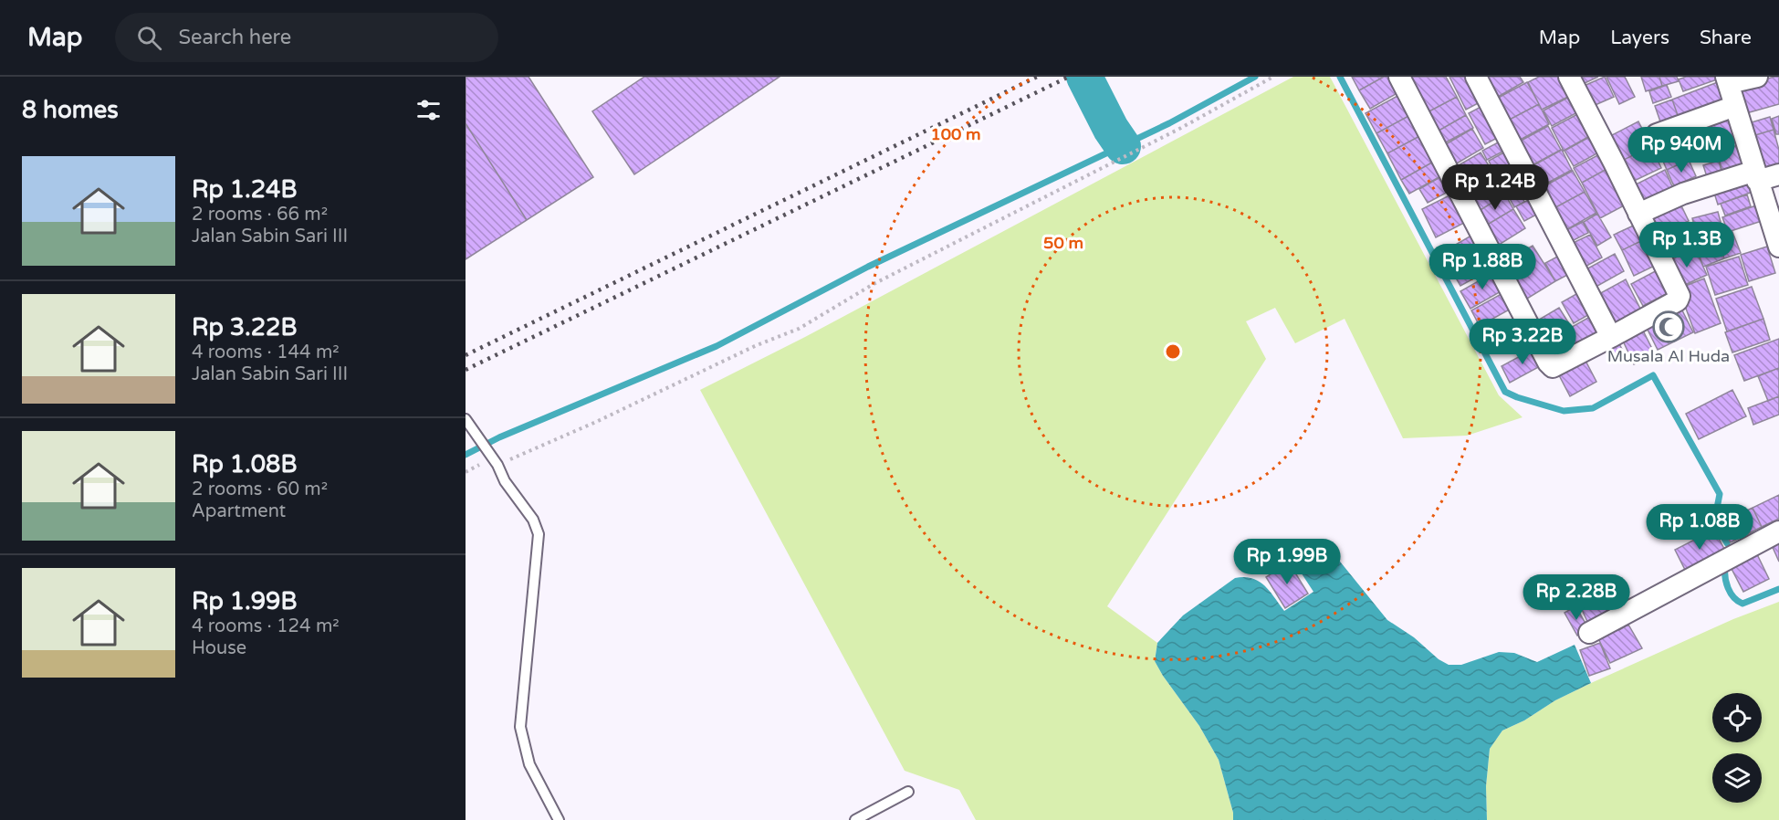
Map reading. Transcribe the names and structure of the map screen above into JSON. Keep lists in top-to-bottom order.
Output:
{
  "places": {
    "mosque": ["Musala Al Huda"]
  },
  "page": {
    "header": "Map",
    "search": "Search here",
    "nav": ["Map", "Layers", "Share"],
    "heading": "8 homes",
    "price": [
      "Rp 940M",
      "Rp 1.24B",
      "Rp 1.3B",
      "Rp 1.88B",
      "Rp 3.22B",
      "Rp 1.08B",
      "Rp 1.99B",
      "Rp 2.28B"
    ],
    "list": [
      {
        "name": "Rp 1.24B",
        "note": "2 rooms · 66 m² · Jalan Sabin Sari III"
      },
      {
        "name": "Rp 3.22B",
        "note": "4 rooms · 144 m² · Jalan Sabin Sari III"
      },
      {
        "name": "Rp 1.08B",
        "note": "2 rooms · 60 m² · Apartment"
      },
      {
        "name": "Rp 1.99B",
        "note": "4 rooms · 124 m² · House"
      }
    ]
  },
  "rings": ["100 m", "50 m"]
}
